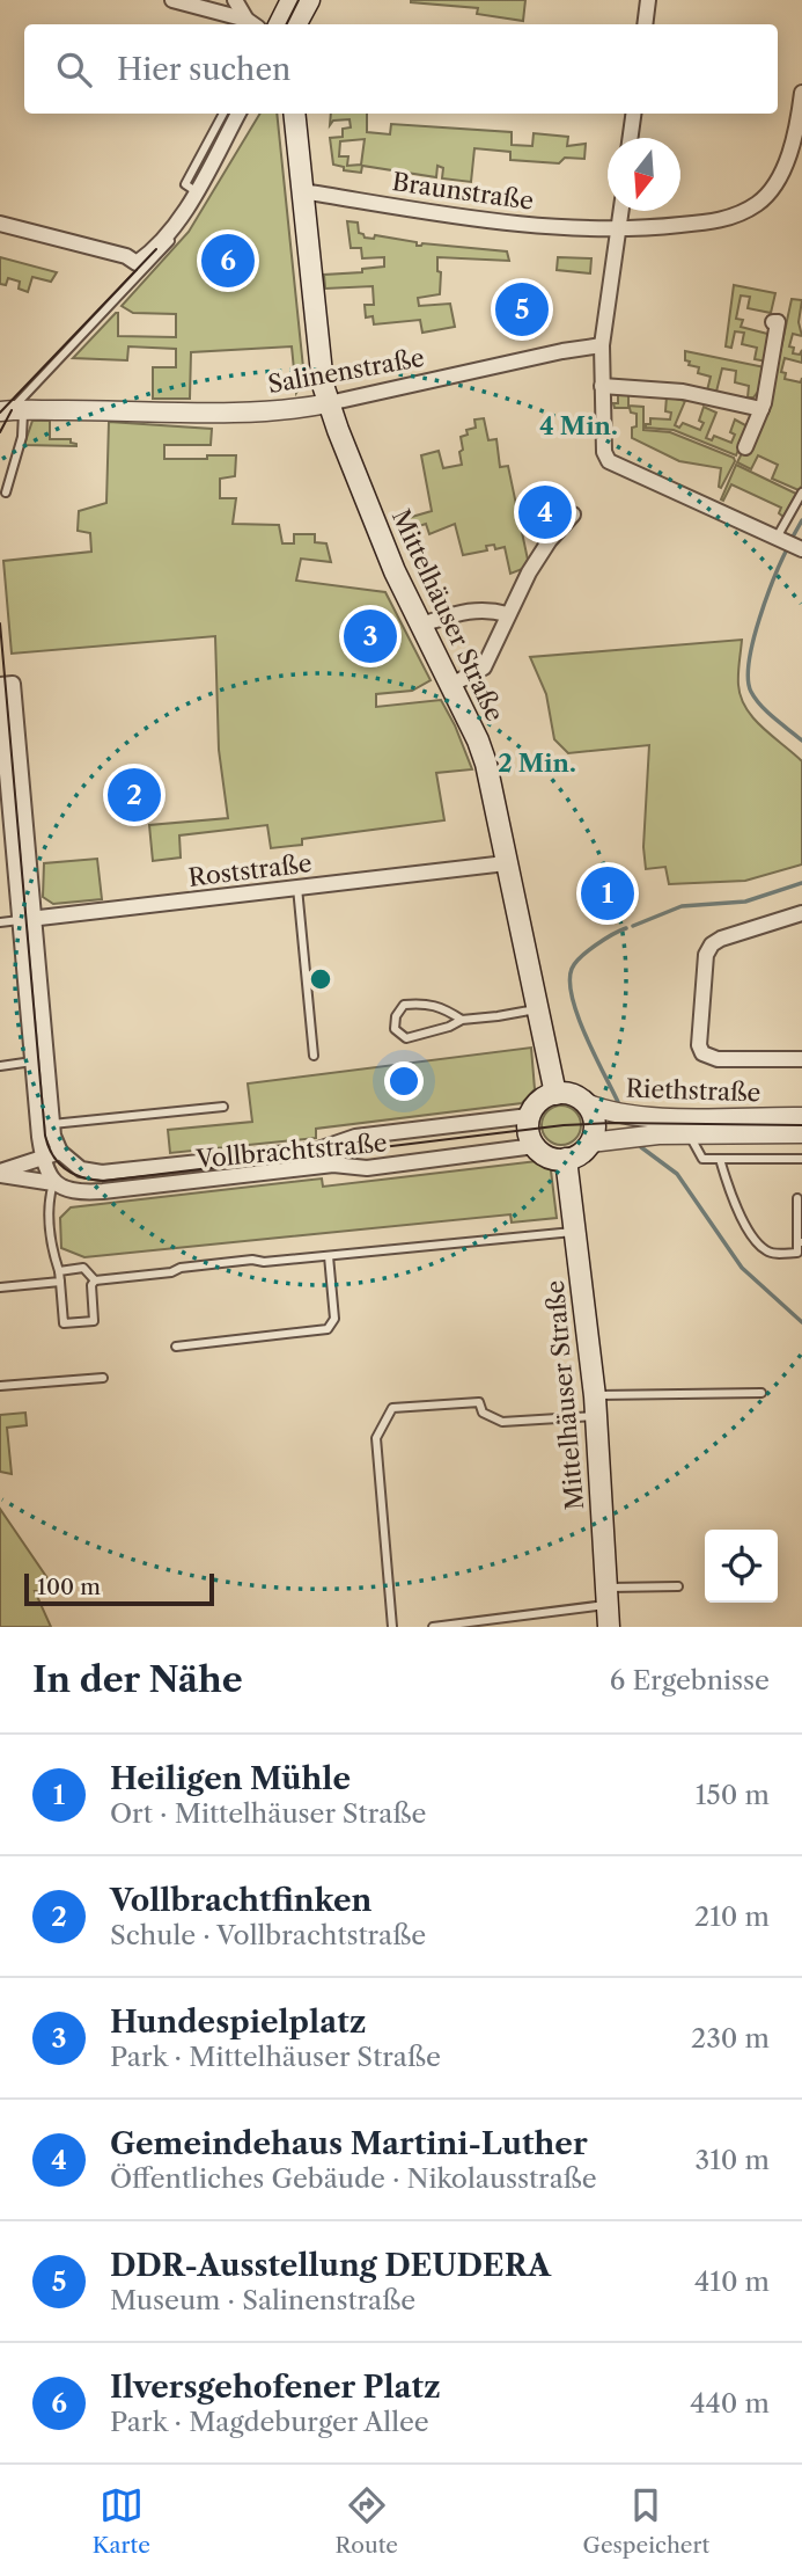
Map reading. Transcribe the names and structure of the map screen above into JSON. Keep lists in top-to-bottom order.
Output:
{
  "streets": {
    "main road": ["Mittelhäuser Straße"],
    "street": [
      "Braunstraße",
      "Salinenstraße",
      "Roststraße",
      "Riethstraße",
      "Vollbrachtstraße"
    ]
  },
  "crossings": [
    ["Braunstraße", "Mittelhäuser Straße"],
    ["Salinenstraße", "Mittelhäuser Straße"],
    ["Mittelhäuser Straße", "Roststraße"],
    ["Mittelhäuser Straße", "Riethstraße"],
    ["Mittelhäuser Straße", "Vollbrachtstraße"],
    ["Riethstraße", "Vollbrachtstraße"]
  ],
  "scale_bar": "100 m",
  "north": "bottom",
  "page": {
    "search": "Hier suchen",
    "pins": [
      "6",
      "5",
      "4",
      "3",
      "2",
      "1"
    ],
    "scale": "100 m",
    "heading": ["In der Nähe", "6 Ergebnisse"],
    "list": [
      {
        "mark": "1",
        "name": "Heiligen Mühle",
        "note": "Ort · Mittelhäuser Straße",
        "value": "150 m"
      },
      {
        "mark": "2",
        "name": "Vollbrachtfinken",
        "note": "Schule · Vollbrachtstraße",
        "value": "210 m"
      },
      {
        "mark": "3",
        "name": "Hundespielplatz",
        "note": "Park · Mittelhäuser Straße",
        "value": "230 m"
      },
      {
        "mark": "4",
        "name": "Gemeindehaus Martini-Luther",
        "note": "Öffentliches Gebäude · Nikolausstraße",
        "value": "310 m"
      },
      {
        "mark": "5",
        "name": "DDR-Ausstellung DEUDERA",
        "note": "Museum · Salinenstraße",
        "value": "410 m"
      },
      {
        "mark": "6",
        "name": "Ilversgehofener Platz",
        "note": "Park · Magdeburger Allee",
        "value": "440 m"
      }
    ],
    "nav": ["Karte", "Route", "Gespeichert"]
  },
  "rings": ["4 Min.", "2 Min."]
}
